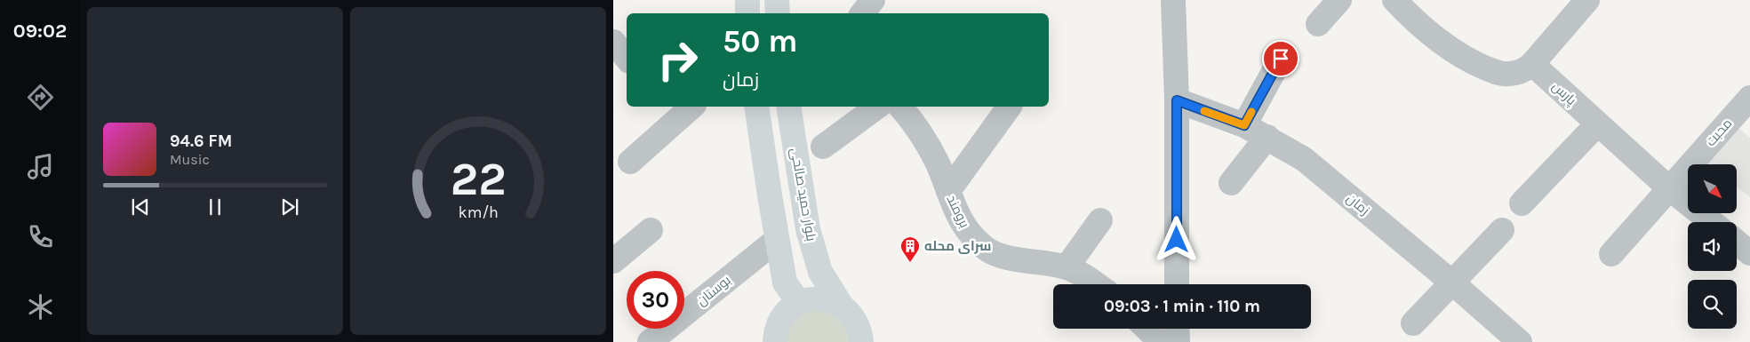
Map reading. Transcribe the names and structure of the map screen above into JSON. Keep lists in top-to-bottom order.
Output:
{
  "streets": {
    "main road": ["بلوار حمید صالحی"],
    "street": [
      "پارس",
      "محبت",
      "زمان",
      "برومند",
      "بوستان"
    ]
  },
  "crossings": [
    ["پارس", "محبت"]
  ],
  "places": {
    "building": ["سرای محله"]
  },
  "north": "bottom right",
  "page": {
    "tabs": "09:02",
    "turn": ["50 m", "زمان"],
    "song": ["94.6 FM", "Music"],
    "limit": "30",
    "trip": "09:03 · 1 min · 110 m",
    "gauge": ["22", "km/h"]
  }
}
